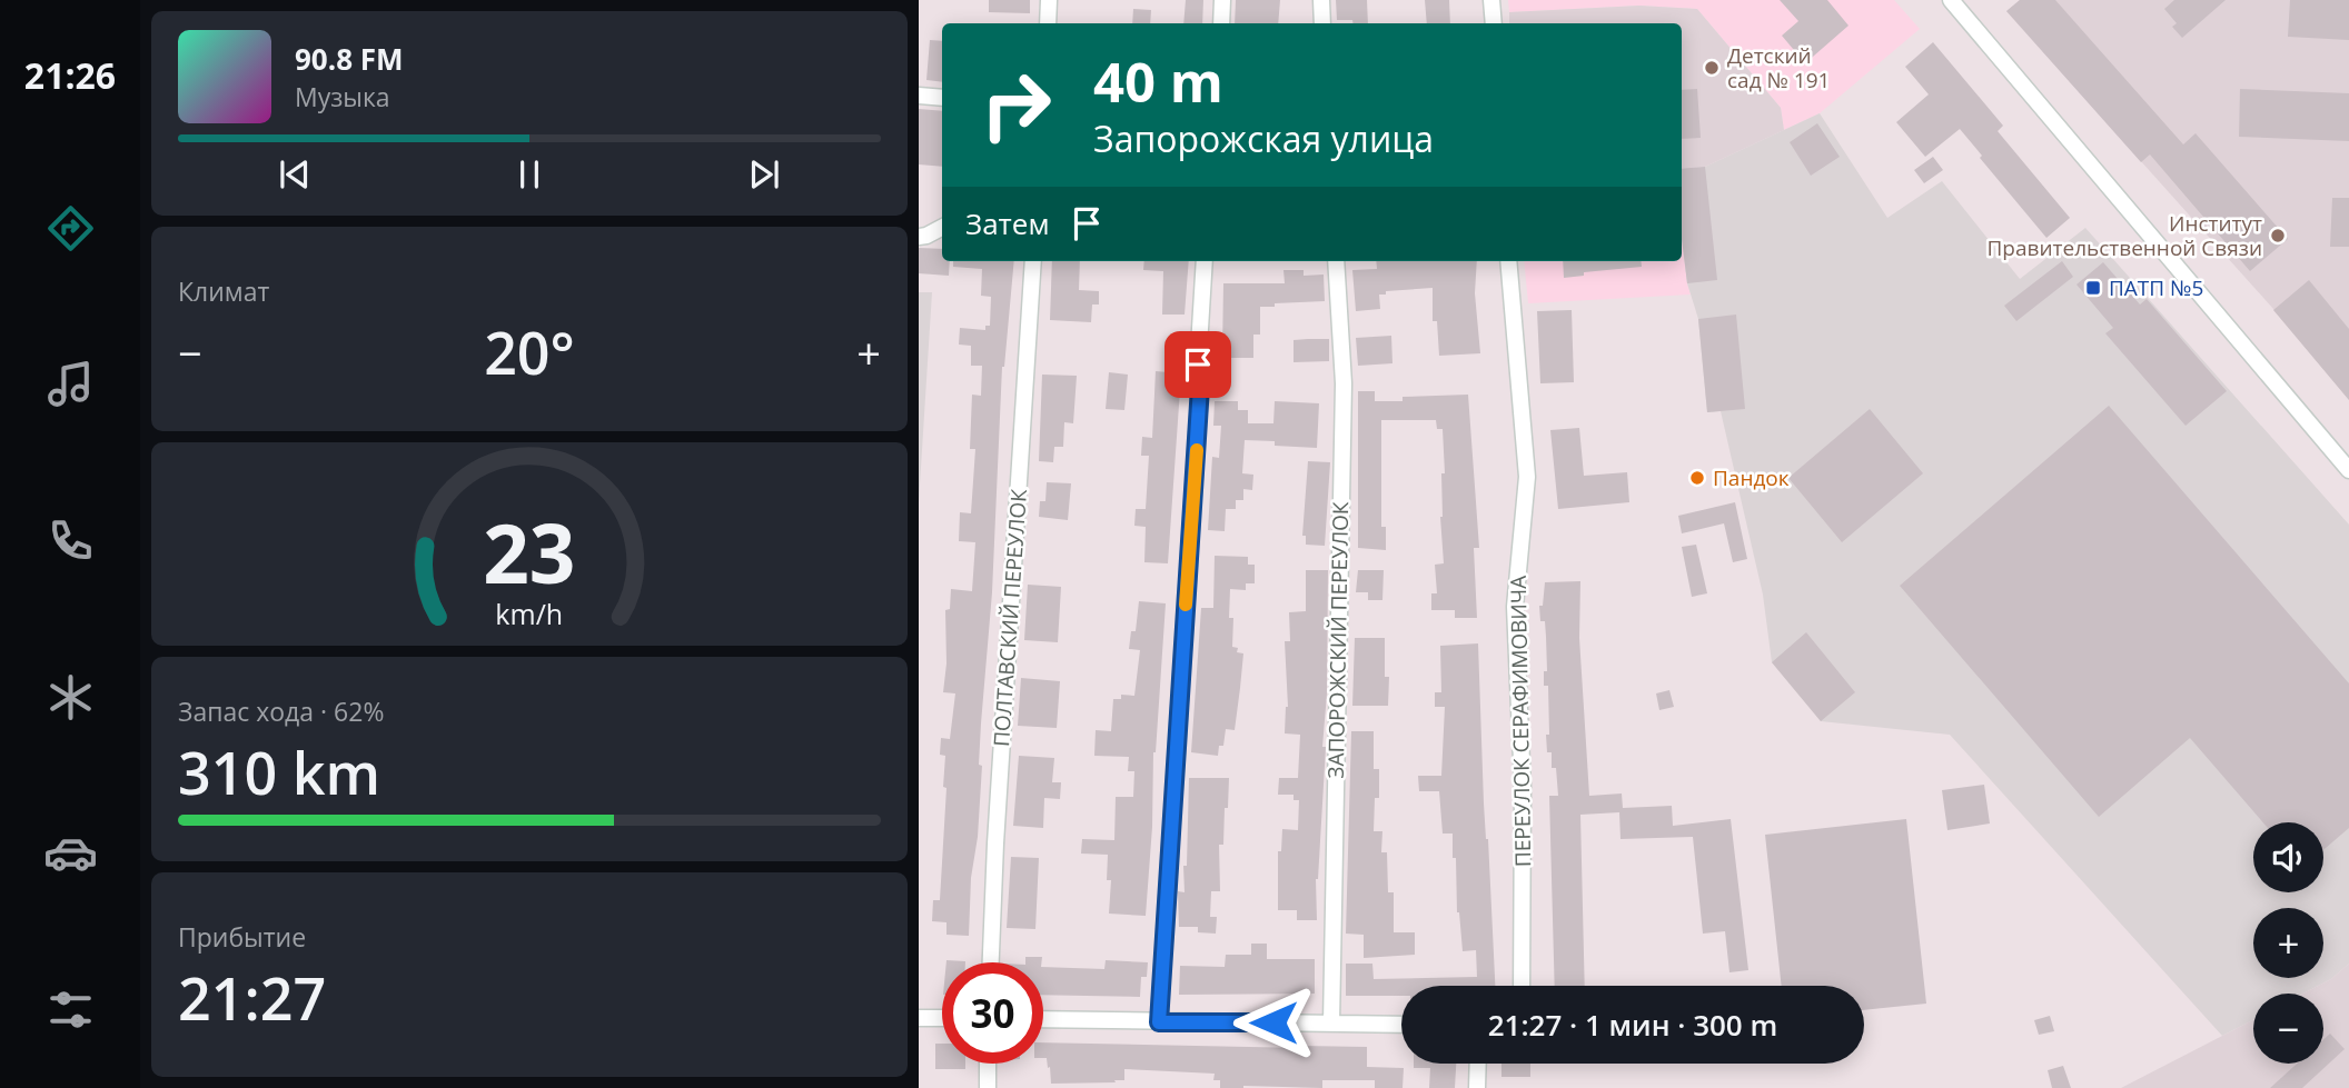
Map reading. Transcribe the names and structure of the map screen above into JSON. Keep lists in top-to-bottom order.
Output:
{
  "streets": {
    "street": ["ПОЛТАВСКИЙ ПЕРЕУЛОК", "ЗАПОРОЖСКИЙ ПЕРЕУЛОК", "ПЕРЕУЛОК СЕРАФИМОВИЧА"]
  },
  "places": {
    "other": ["Детский сад № 191", "Институт Правительственной Связи", "Пандок"],
    "transit": ["ПАТП №5"]
  },
  "page": {
    "tabs": "21:26",
    "turn": ["40 m", "Запорожская улица"],
    "song": ["90.8 FM", "Музыка"],
    "then": "Затем",
    "tile": [
      "Климат",
      ["Запас хода · 62%", "310 km"],
      ["Прибытие", "21:27"]
    ],
    "heat": ["−", "20°", "+"],
    "map_buttons": ["+", "−"],
    "limit": "30",
    "trip": "21:27 · 1 мин · 300 m",
    "gauge": ["23", "km/h"]
  }
}
